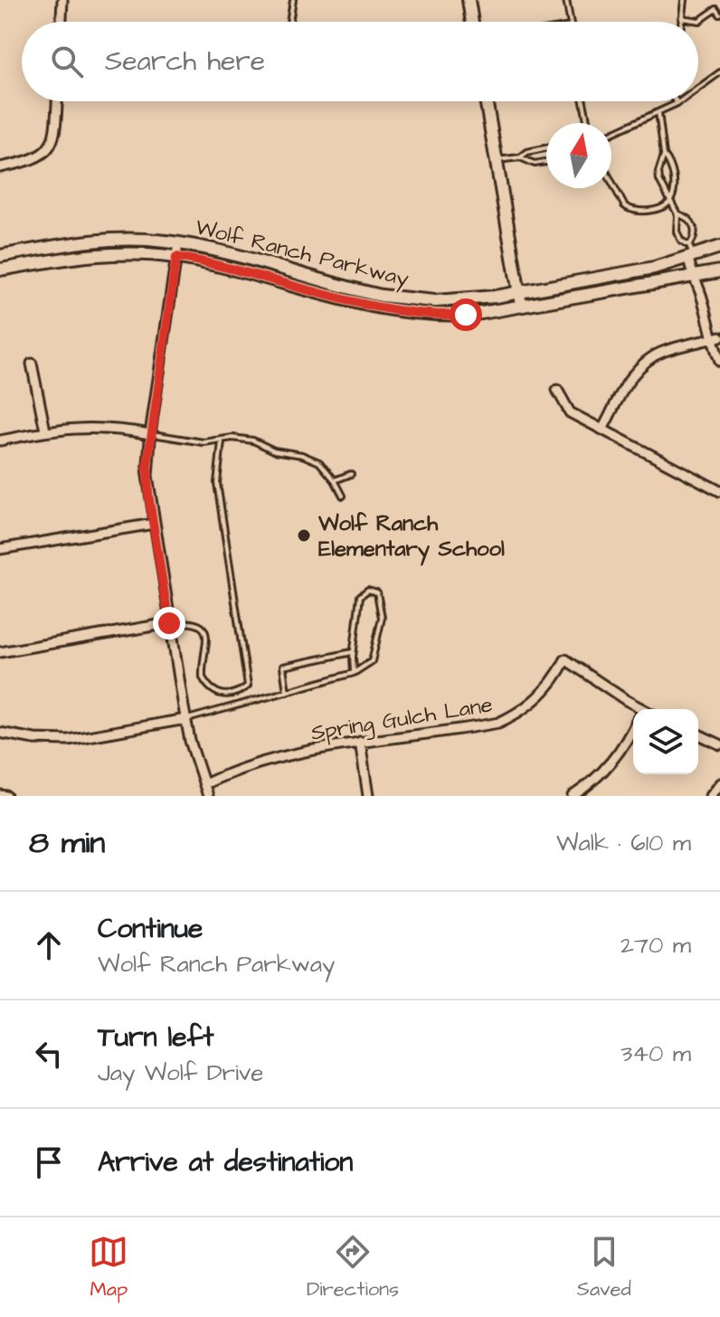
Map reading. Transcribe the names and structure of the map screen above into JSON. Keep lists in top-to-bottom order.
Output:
{
  "streets": {
    "street": ["Wolf Ranch Parkway", "Spring Gulch Lane"]
  },
  "places": ["Wolf Ranch Elementary School"],
  "north": "top",
  "page": {
    "search": "Search here",
    "heading": ["8 min", "Walk · 610 m"],
    "list": [
      ["Continue", "Wolf Ranch Parkway", "270 m"],
      ["Turn left", "Jay Wolf Drive", "340 m"],
      "Arrive at destination"
    ],
    "nav": ["Map", "Directions", "Saved"]
  }
}
